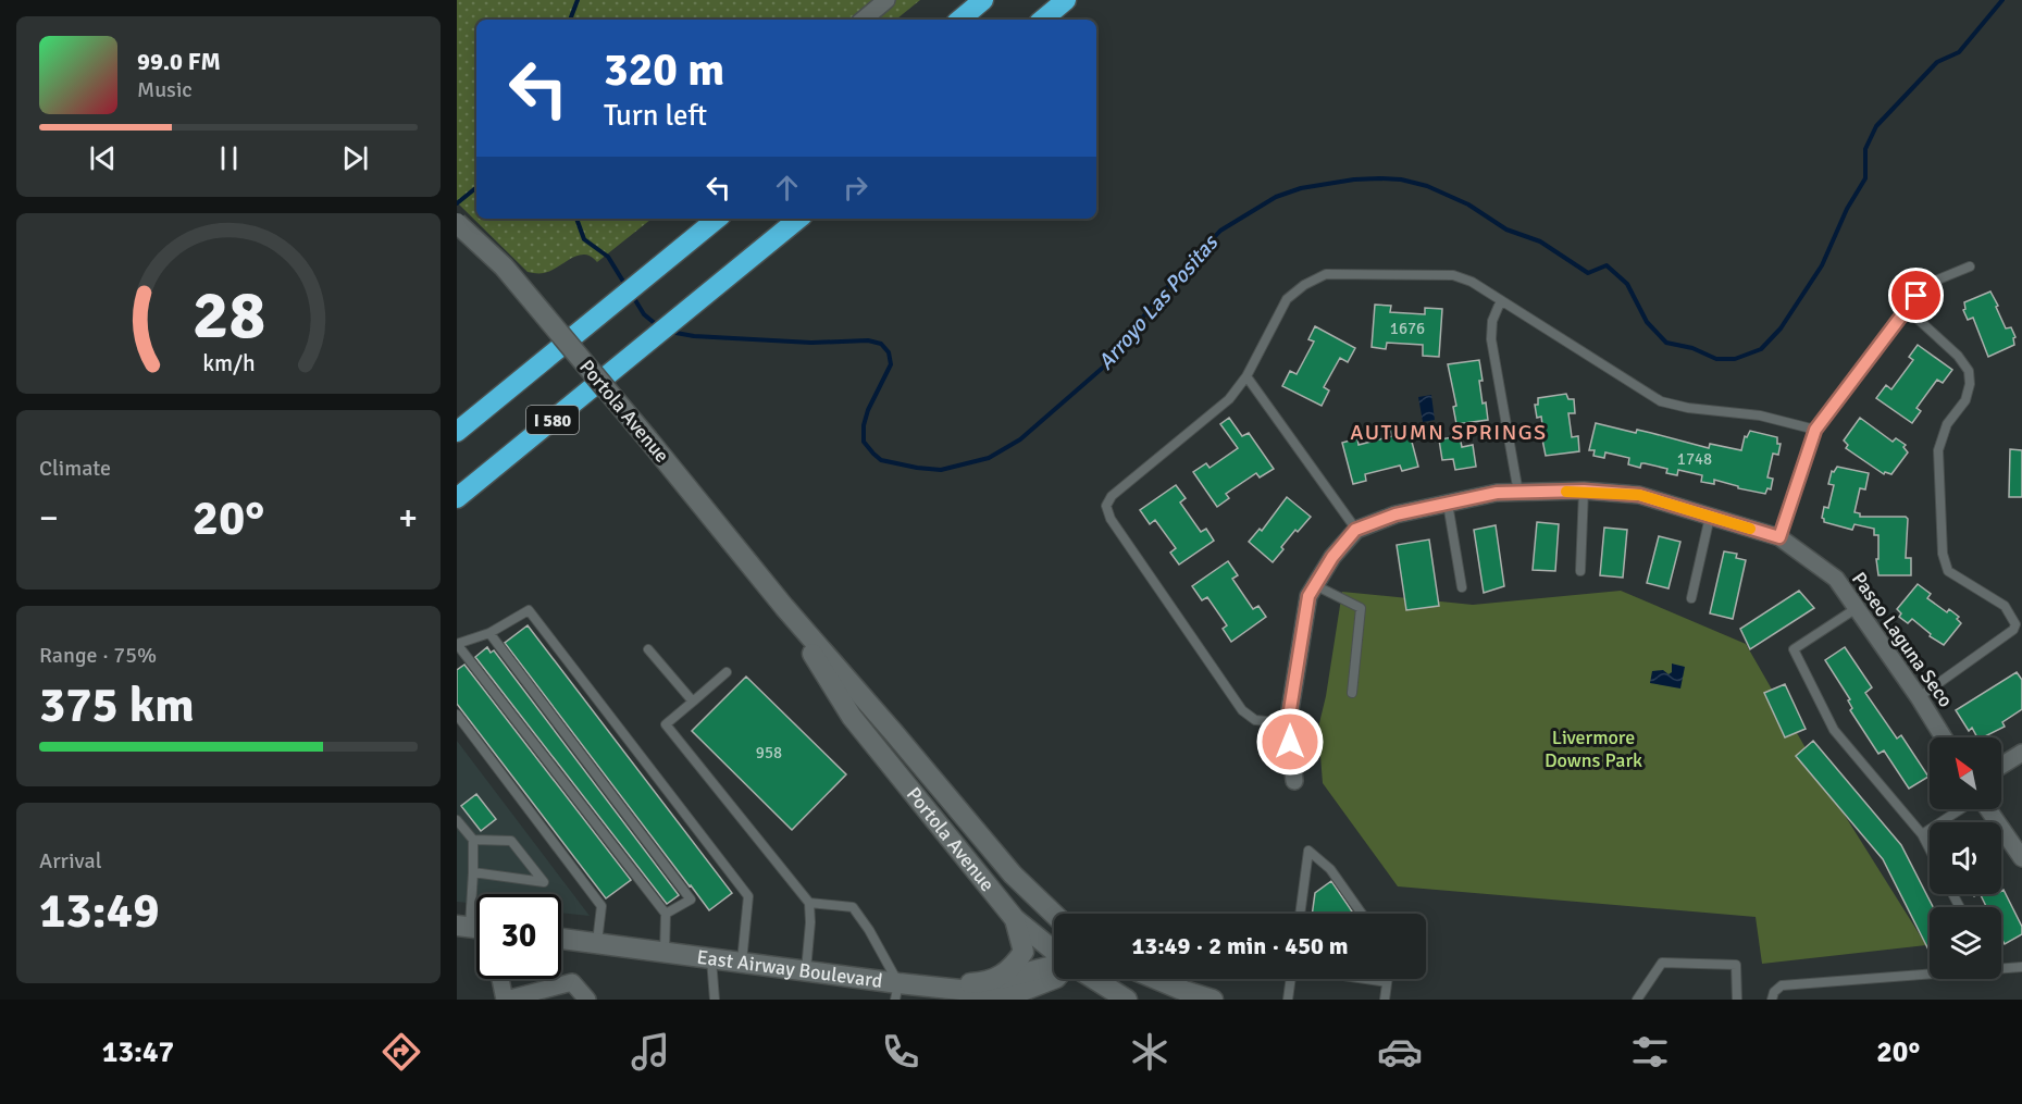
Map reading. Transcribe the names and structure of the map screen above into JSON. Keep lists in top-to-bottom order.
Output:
{
  "streets": {
    "highway": ["I 580"],
    "main road": ["Portola Avenue", "East Airway Boulevard"],
    "street": ["Paseo Laguna Seco"]
  },
  "districts": ["AUTUMN SPRINGS"],
  "water": ["Arroyo Las Positas"],
  "parks": ["Livermore Downs Park"],
  "house_numbers": ["1676", "1748", "958"],
  "north": "top left",
  "page": {
    "turn": ["320 m", "Turn left"],
    "song": ["99.0 FM", "Music"],
    "tile": [
      "Climate",
      ["Range · 75%", "375 km"],
      ["Arrival", "13:49"]
    ],
    "heat": ["−", "20°", "+"],
    "limit": "30",
    "trip": "13:49 · 2 min · 450 m",
    "tabs": ["13:47", "20°"],
    "gauge": ["28", "km/h"]
  }
}
